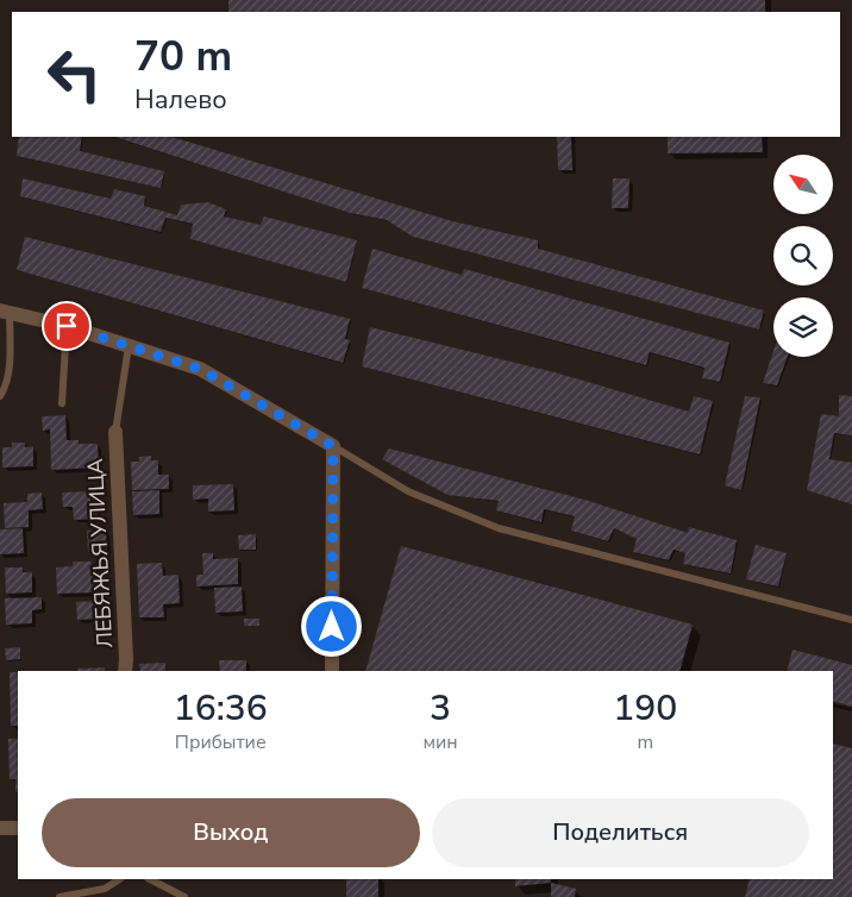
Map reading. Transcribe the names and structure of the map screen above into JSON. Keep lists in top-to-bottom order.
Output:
{
  "streets": {
    "street": ["ЛЕБЯЖЬЯ УЛИЦА"]
  },
  "north": "top left",
  "page": {
    "turn": ["70 m", "Налево"],
    "eta": [
      "16:36",
      "Прибытие",
      "3",
      "мин",
      "190",
      "m"
    ],
    "buttons": ["Выход", "Поделиться"]
  }
}
